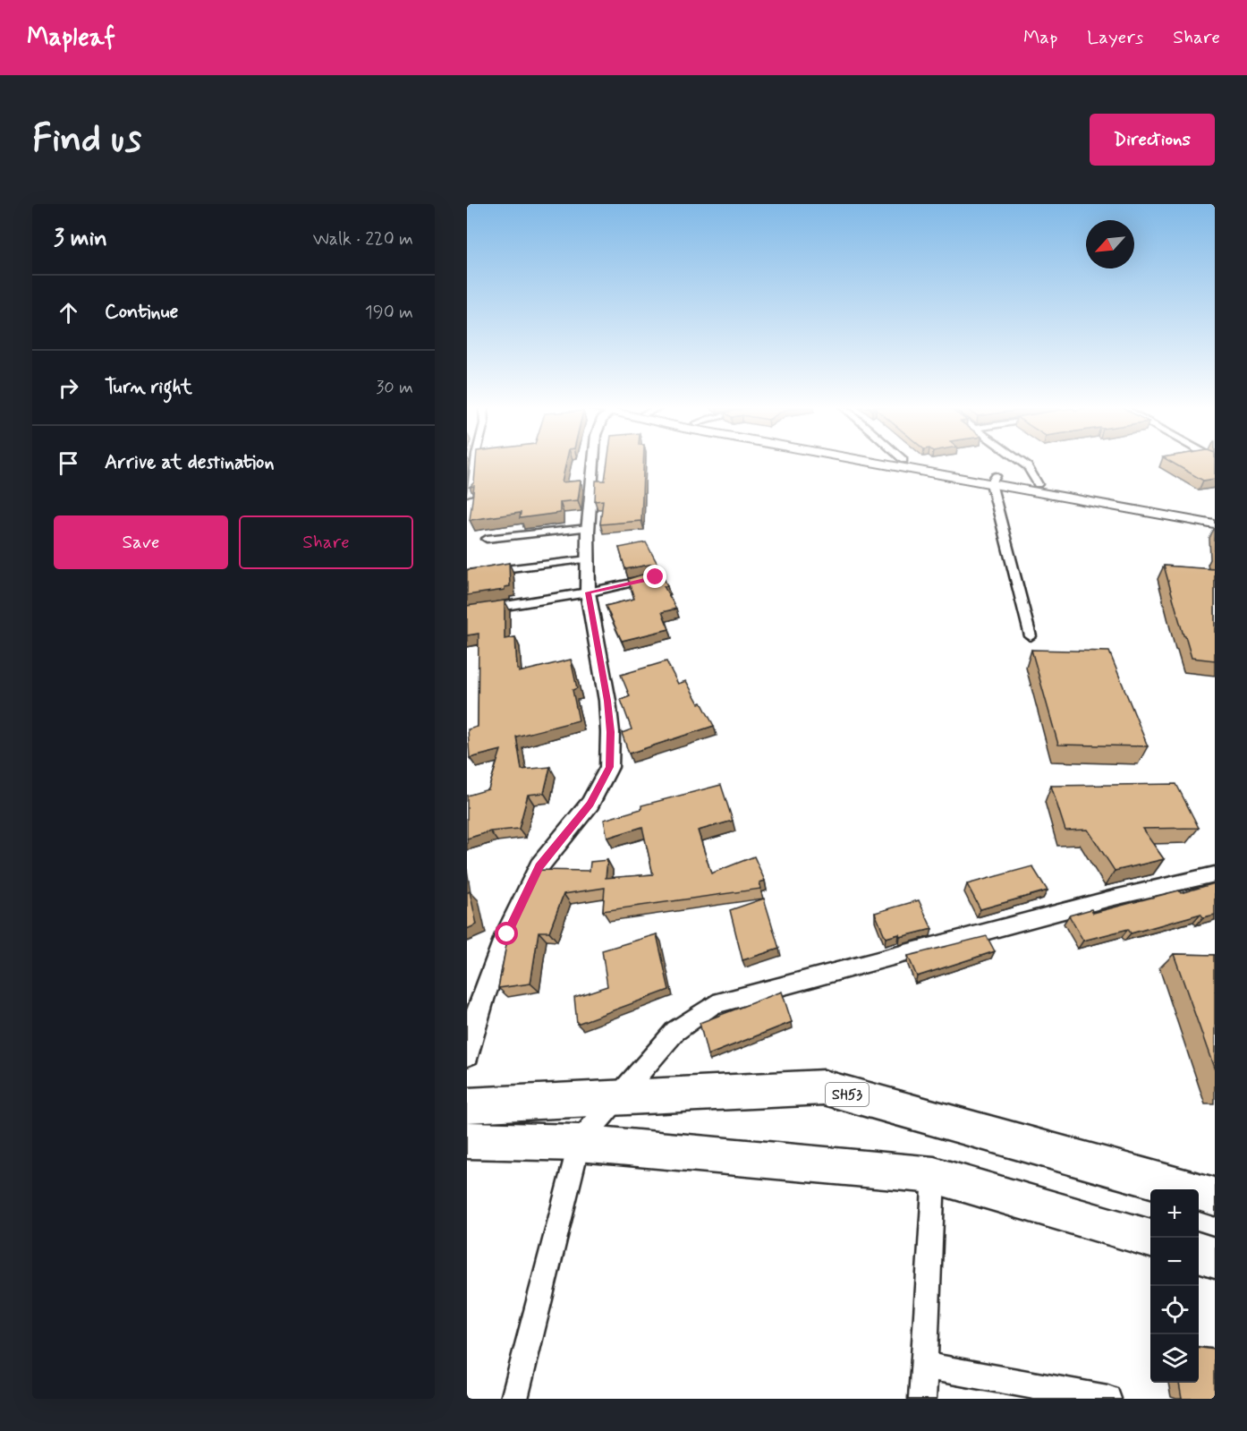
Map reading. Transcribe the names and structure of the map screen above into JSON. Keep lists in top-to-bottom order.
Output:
{
  "streets": {
    "main road": ["SH53"]
  },
  "north": "bottom left",
  "page": {
    "header": "Mapleaf",
    "nav": ["Map", "Layers", "Share"],
    "buttons": [
      "Directions",
      ["Save", "Share"]
    ],
    "title": "Find us",
    "heading": ["3 min", "Walk · 220 m"],
    "list": [
      ["Continue", "190 m"],
      ["Turn right", "30 m"],
      "Arrive at destination"
    ],
    "map_buttons": ["+", "−"]
  }
}
